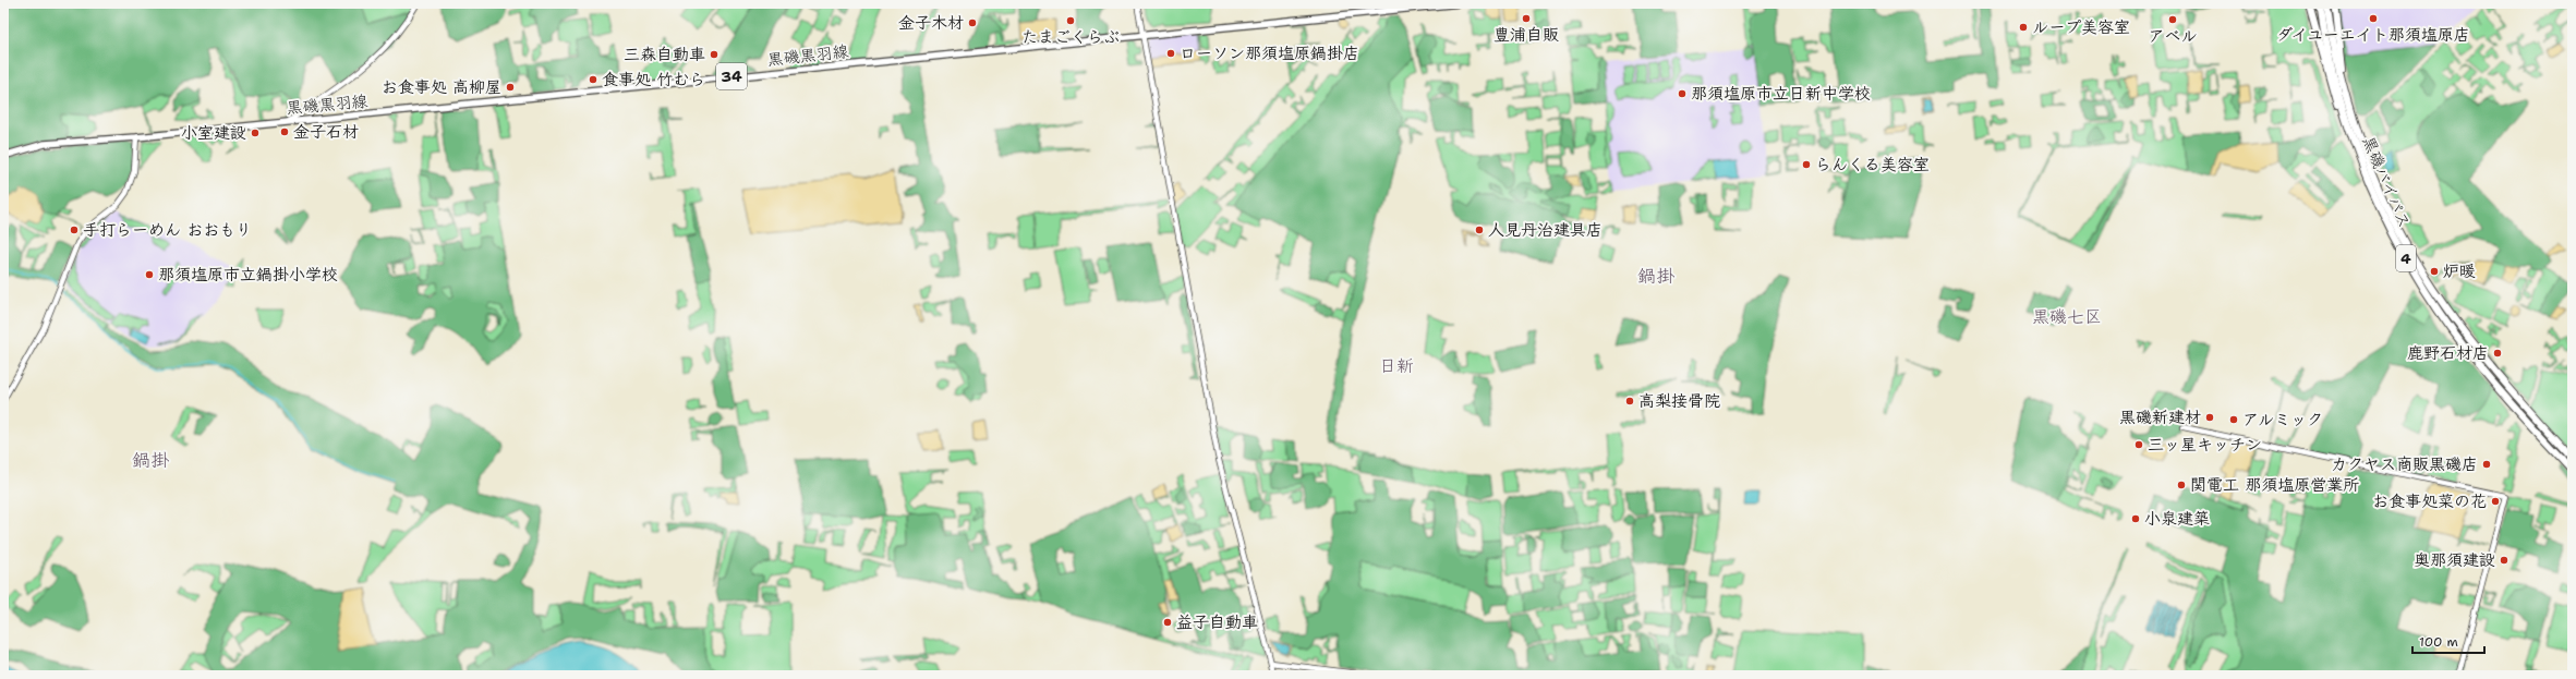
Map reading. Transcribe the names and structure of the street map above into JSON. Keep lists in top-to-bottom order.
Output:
{
  "streets": {
    "highway": ["黒磯バイパス", "4"],
    "main road": ["黒磯黒羽線", "34"]
  },
  "crossings": [
    ["黒磯バイパス", "4"]
  ],
  "districts": [
    "鍋掛",
    "黒磯七区",
    "日新",
    "鍋掛"
  ],
  "places": [
    "豊浦自販",
    "ダイユーエイト那須塩原店",
    "アベル",
    "たまごくらぶ",
    "金子木材",
    "ループ美容室",
    "ローソン那須塩原鍋掛店",
    "三森自動車",
    "食事処 竹むら",
    "お食事処 高柳屋",
    "那須塩原市立日新中学校",
    "金子石材",
    "小室建設",
    "らんくる美容室",
    "手打らーめん おおもり",
    "人見丹治建具店",
    "炉暖",
    "那須塩原市立鍋掛小学校",
    "鹿野石材店",
    "高梨接骨院",
    "黒磯新建材",
    "アルミック",
    "三ッ星キッチン",
    "カクヤス商販黒磯店",
    "関電工 那須塩原営業所",
    "お食事処菜の花",
    "小泉建築",
    "奥那須建設",
    "益子自動車"
  ],
  "scale_bar": "100 m"
}
